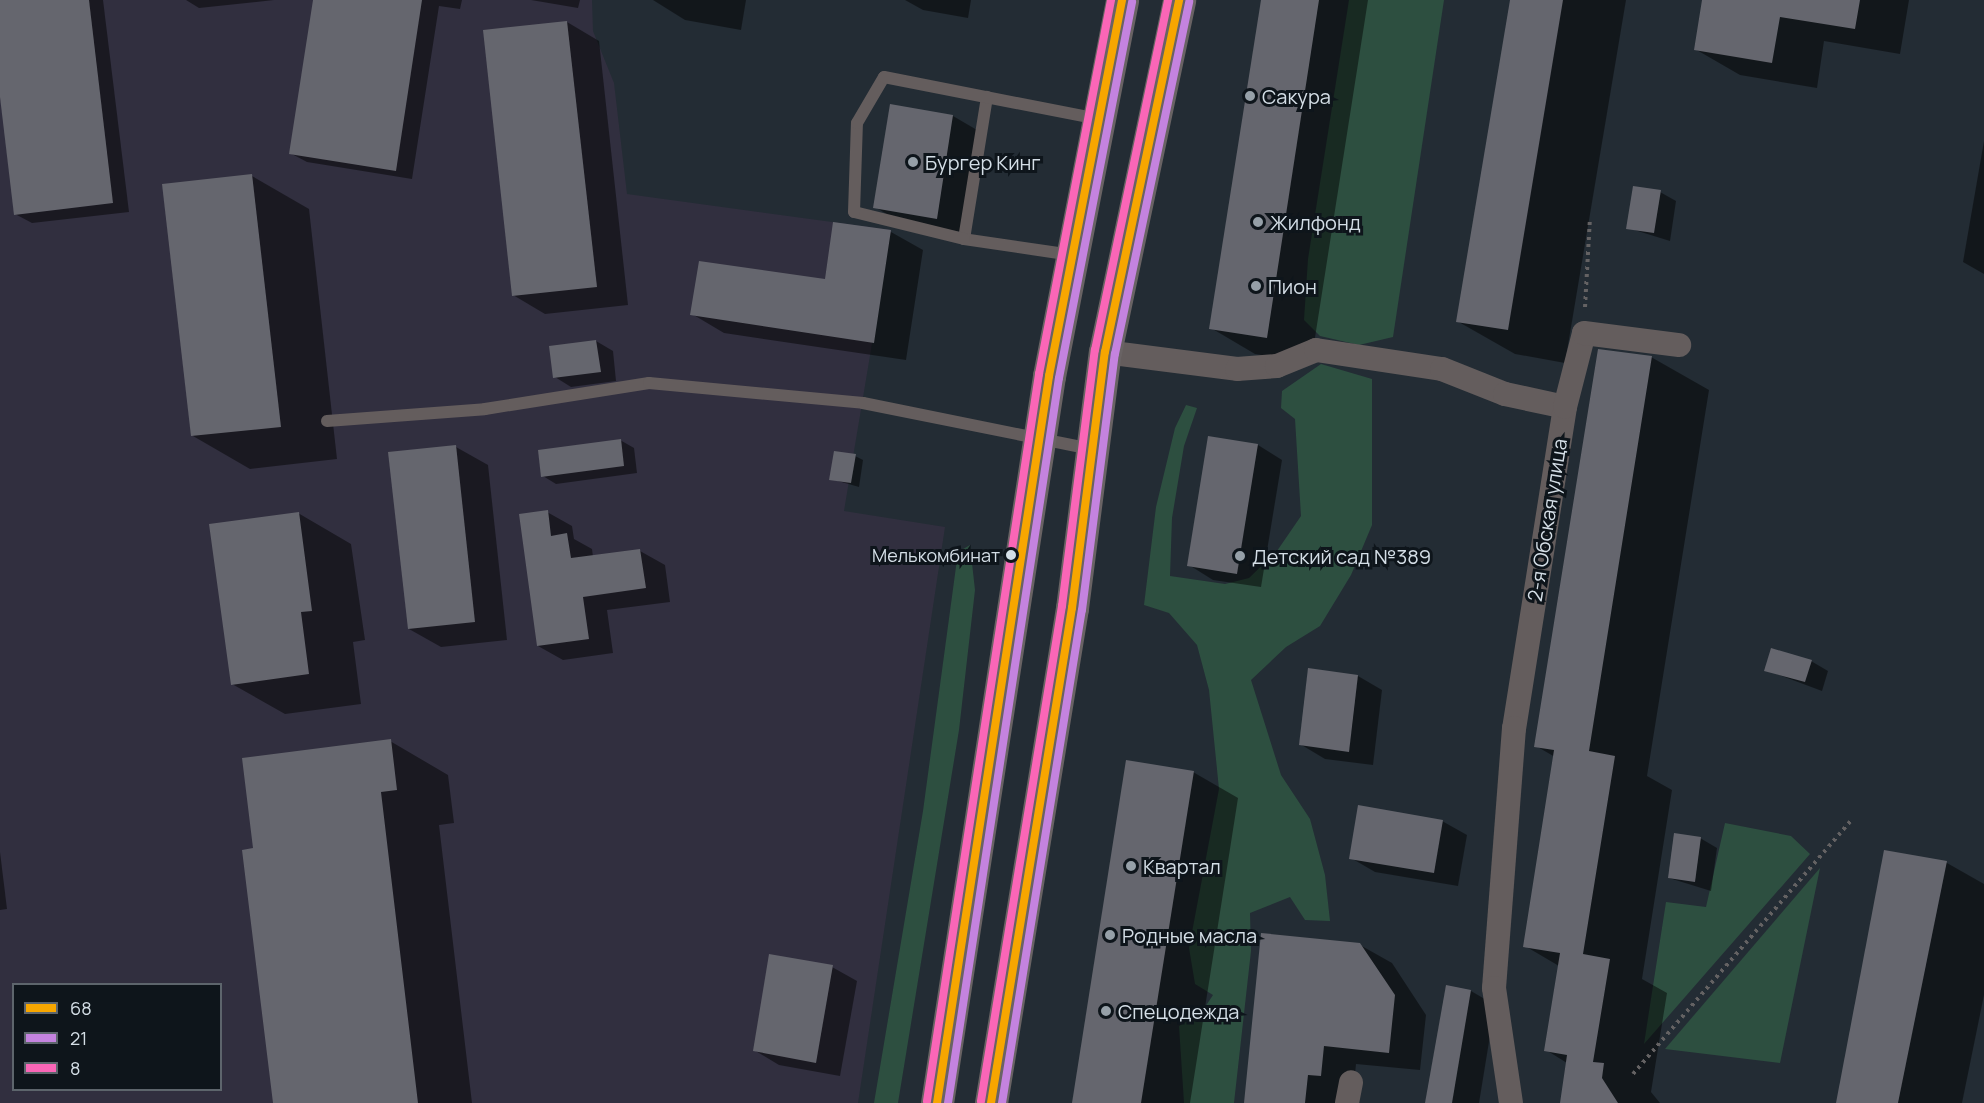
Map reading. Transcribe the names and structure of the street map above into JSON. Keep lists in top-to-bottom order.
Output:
{
  "streets": {
    "street": ["2-я Обская улица"]
  },
  "places": [
    "Сакура",
    "Бургер Кинг",
    "Жилфонд",
    "Пион",
    "Мелькомбинат",
    "Детский сад №389",
    "Квартал",
    "Родные масла",
    "Спецодежда"
  ],
  "lines": ["transit line 68", "transit line 8", "transit line 21"],
  "legend": ["68", "21", "8"]
}
